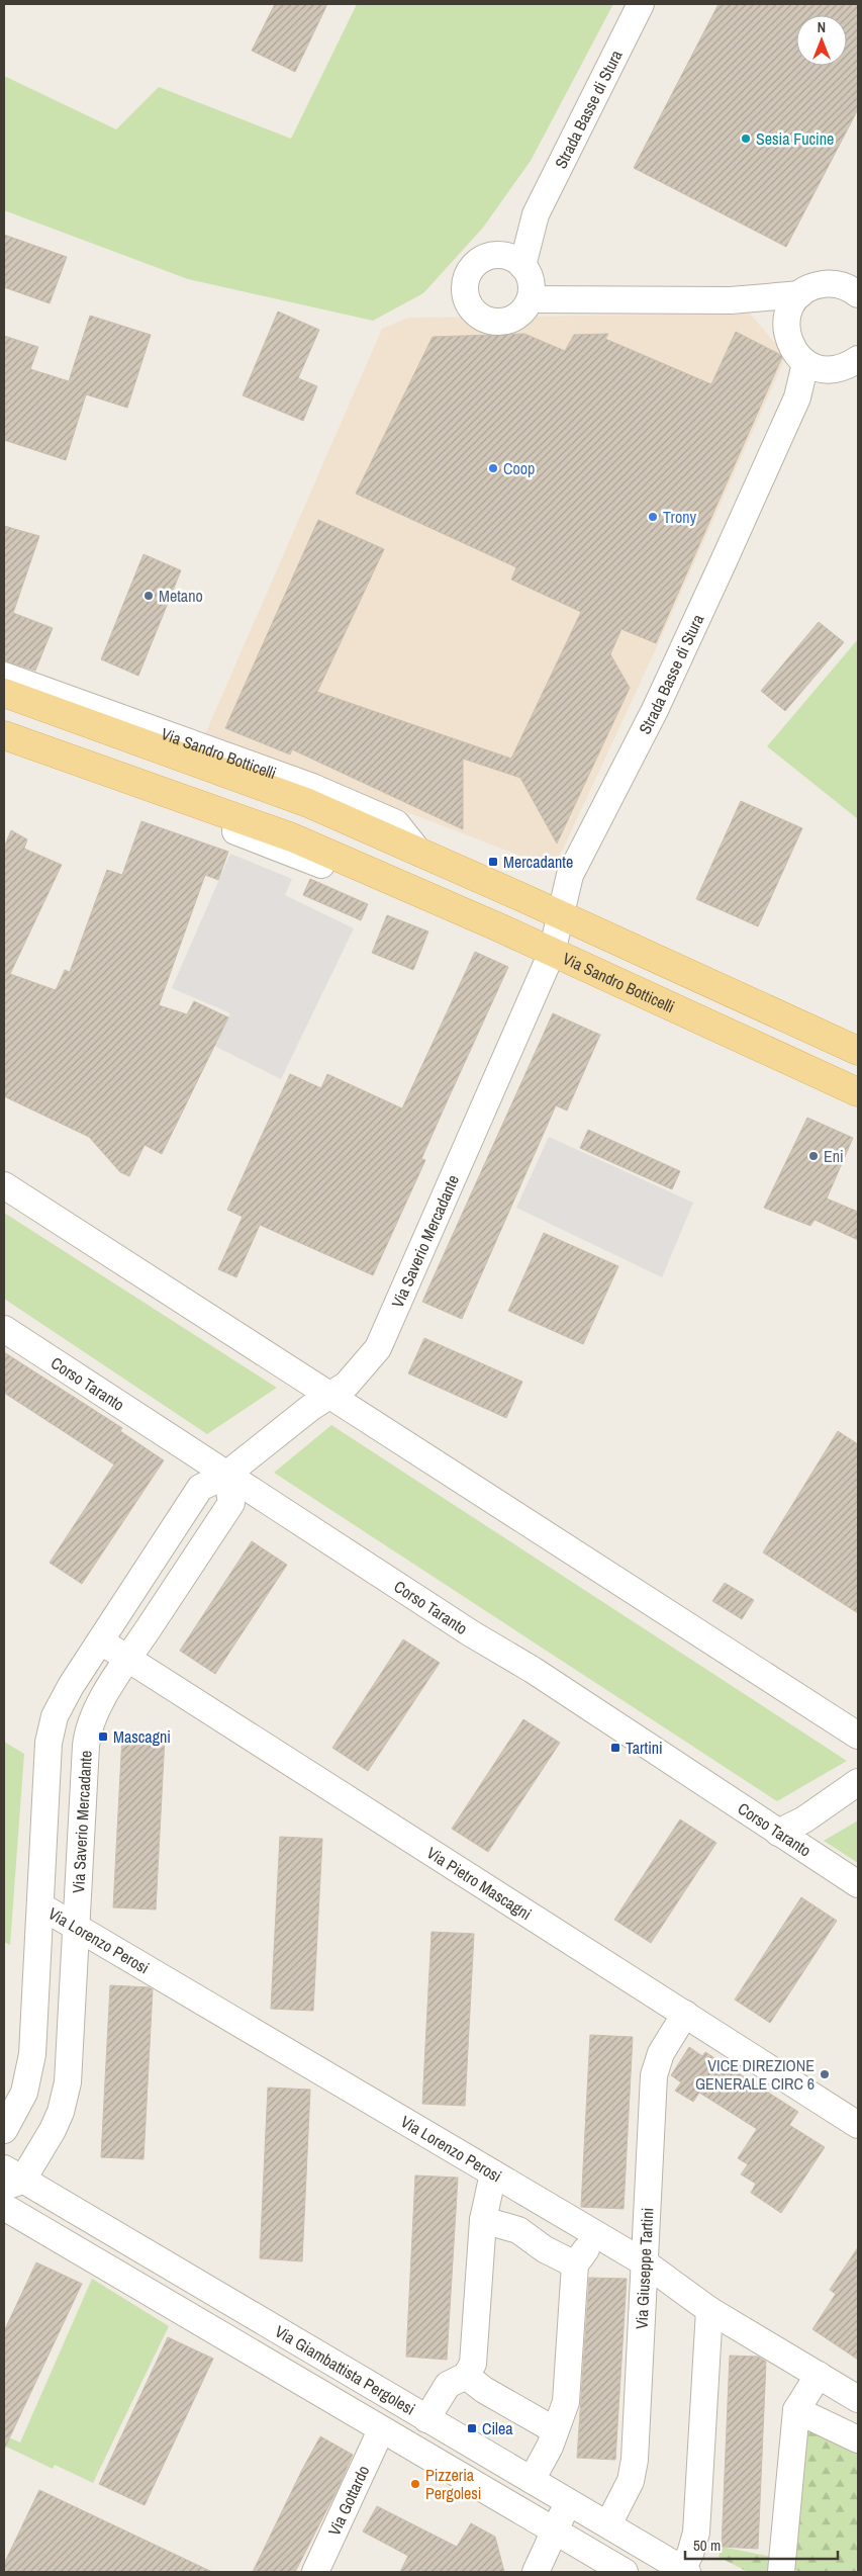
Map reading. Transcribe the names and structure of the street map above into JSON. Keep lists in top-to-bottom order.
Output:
{
  "streets": {
    "main road": ["Via Sandro Botticelli"],
    "street": [
      "Strada Basse di Stura",
      "Via Saverio Mercadante",
      "Corso Taranto",
      "Via Pietro Mascagni",
      "Via Lorenzo Perosi",
      "Via Giuseppe Tartini",
      "Via Giambattista Pergolesi",
      "Via Gottardo"
    ]
  },
  "crossings": [
    ["Strada Basse di Stura", "Via Sandro Botticelli"],
    ["Strada Basse di Stura", "Via Saverio Mercadante"],
    ["Via Sandro Botticelli", "Via Saverio Mercadante"],
    ["Via Saverio Mercadante", "Corso Taranto"],
    ["Via Saverio Mercadante", "Via Pietro Mascagni"],
    ["Via Saverio Mercadante", "Via Lorenzo Perosi"],
    ["Via Saverio Mercadante", "Via Giambattista Pergolesi"],
    ["Via Pietro Mascagni", "Via Giuseppe Tartini"],
    ["Via Lorenzo Perosi", "Via Giuseppe Tartini"],
    ["Via Giuseppe Tartini", "Via Giambattista Pergolesi"],
    ["Via Giambattista Pergolesi", "Via Gottardo"]
  ],
  "places": {
    "other": [
      "Sesia Fucine",
      "Coop",
      "Trony",
      "Metano",
      "Eni",
      "VICE DIREZIONE GENERALE CIRC 6",
      "Pizzeria Pergolesi"
    ],
    "transit": [
      "Mercadante",
      "Mascagni",
      "Tartini",
      "Cilea"
    ]
  },
  "scale_bar": "50 m",
  "north": "top"
}
